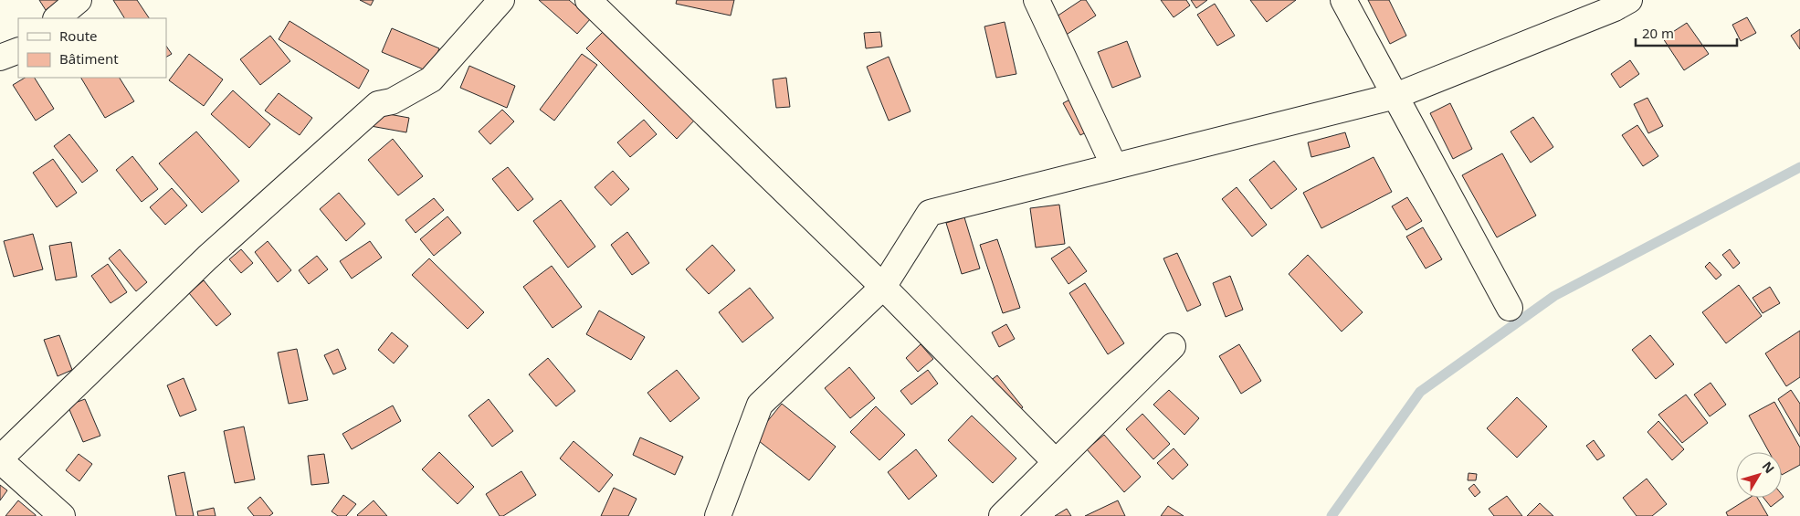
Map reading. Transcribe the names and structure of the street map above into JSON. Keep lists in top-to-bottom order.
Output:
{
  "legend": ["Route", "Bâtiment"],
  "scale_bar": "20 m",
  "north": "top right"
}
